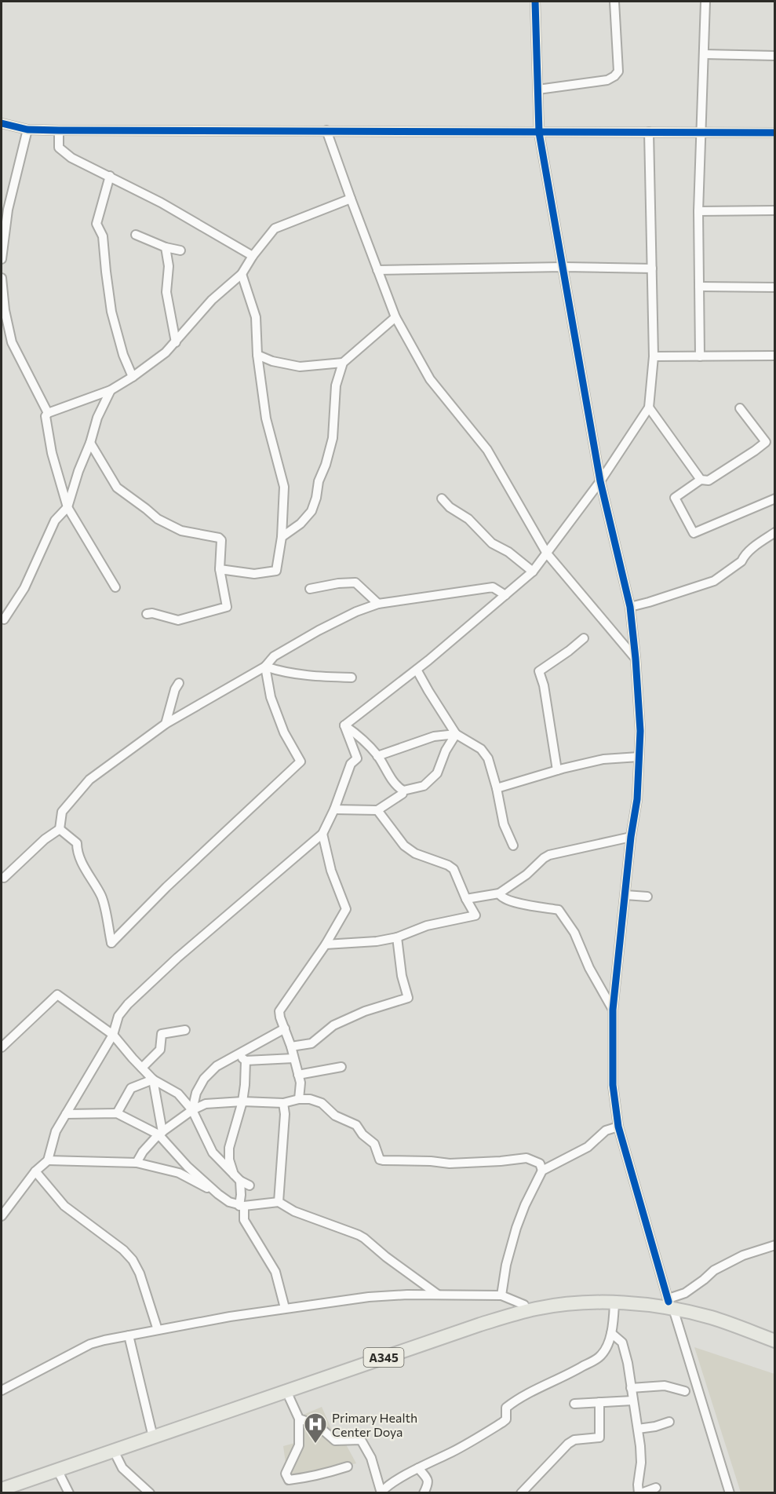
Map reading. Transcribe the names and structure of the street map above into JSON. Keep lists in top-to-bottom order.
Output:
{
  "streets": {
    "highway": ["A345"]
  },
  "places": {
    "hospital": ["Primary Health Center Doya"]
  }
}
